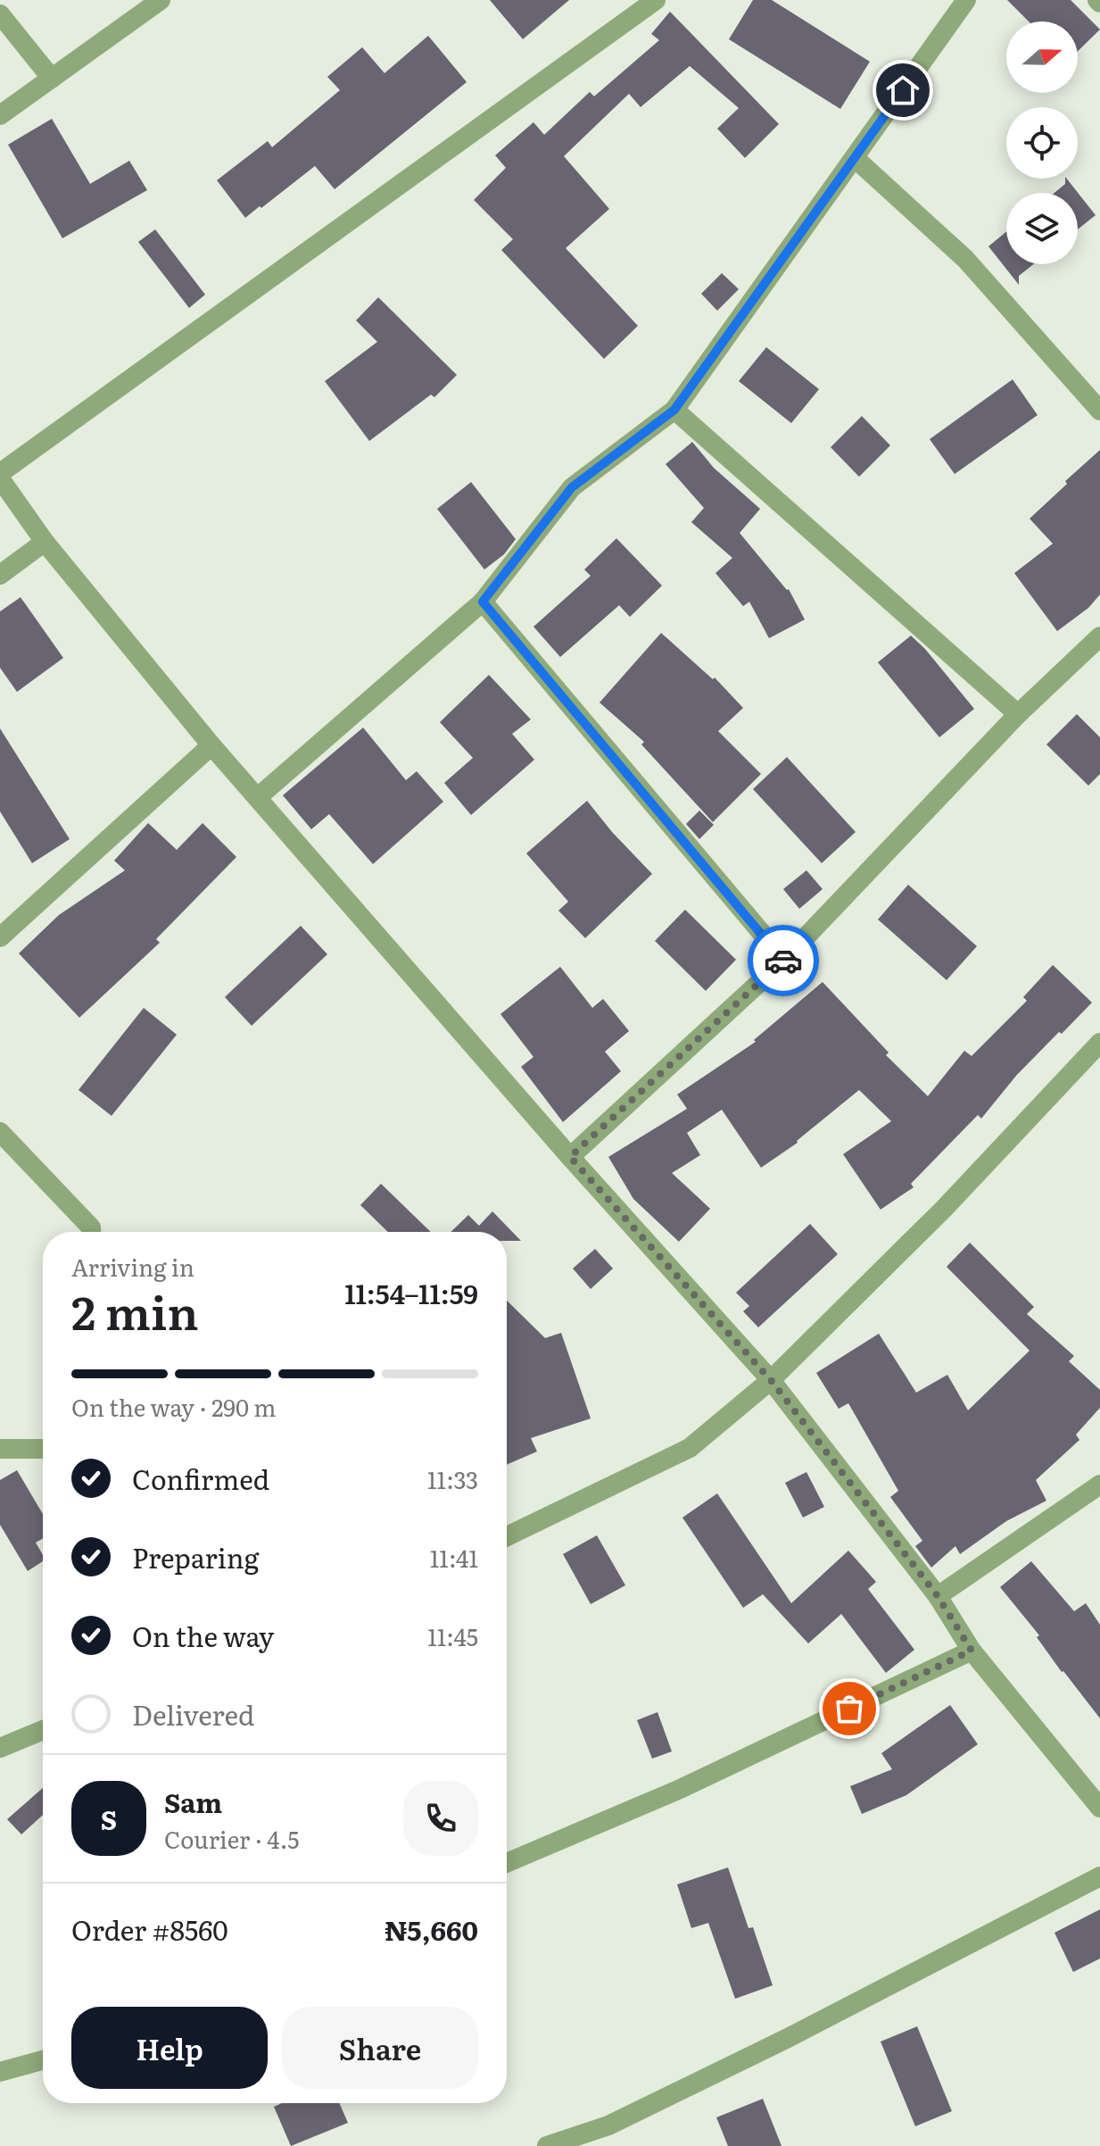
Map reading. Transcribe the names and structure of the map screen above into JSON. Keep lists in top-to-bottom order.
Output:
{
  "north": "right",
  "page": {
    "heading": ["2 min", "Arriving in", "11:54–11:59"],
    "panel": [
      "Sam",
      "Courier · 4.5",
      "Order #8560",
      "₦5,660"
    ],
    "bar": "On the way · 290 m",
    "list": [
      ["Confirmed", "11:33"],
      ["Preparing", "11:41"],
      ["On the way", "11:45"],
      "Delivered"
    ],
    "round": "S",
    "buttons": ["Help", "Share"]
  }
}
